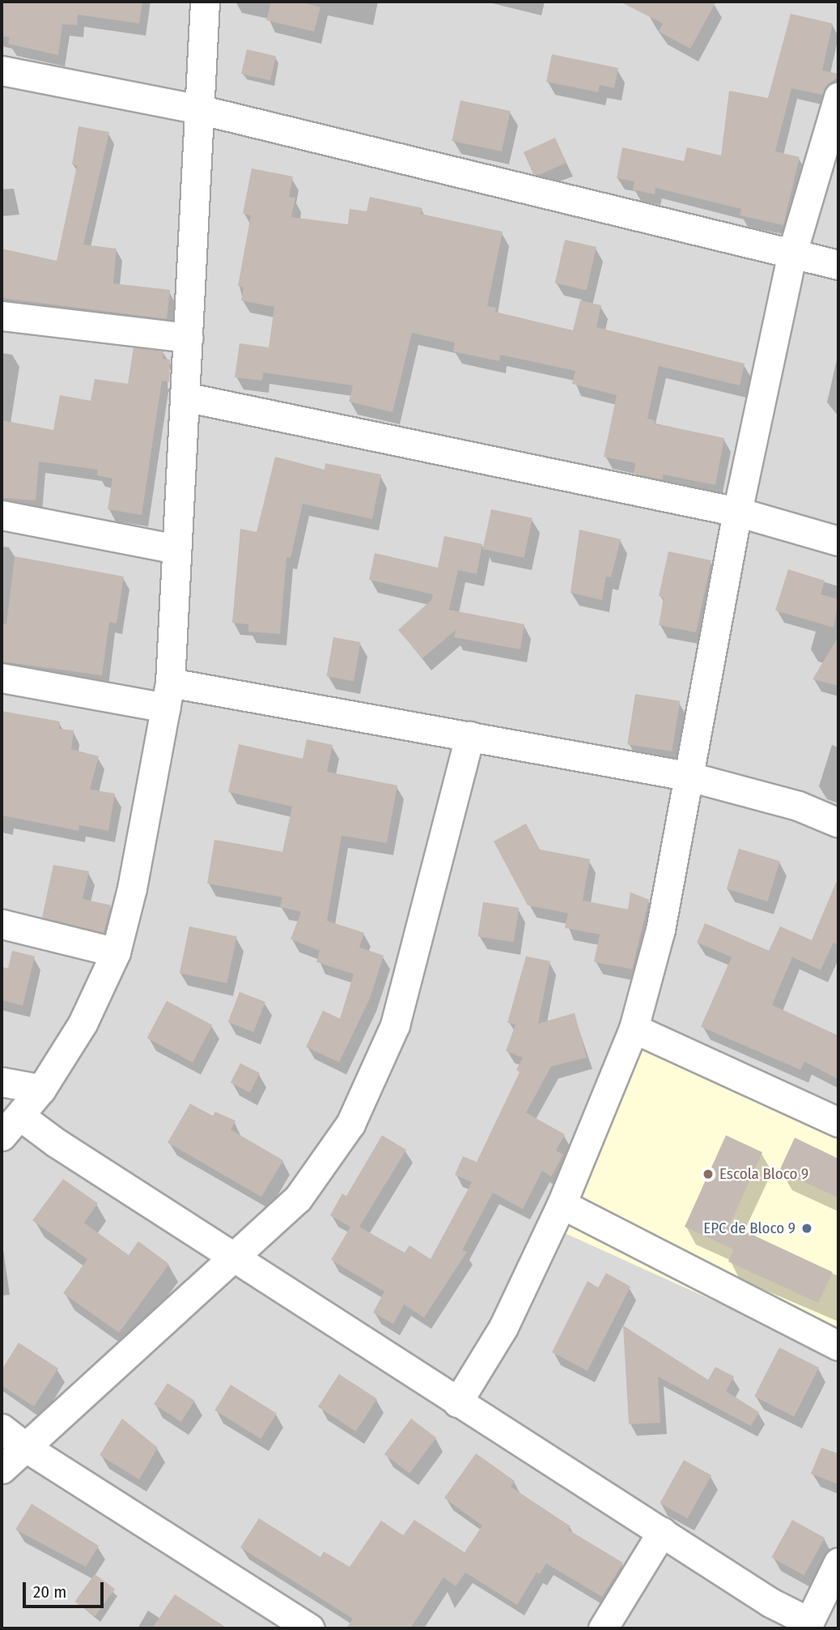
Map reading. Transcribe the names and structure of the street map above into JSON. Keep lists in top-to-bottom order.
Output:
{
  "places": ["Escola Bloco 9", "EPC de Bloco 9"],
  "scale_bar": "20 m"
}
